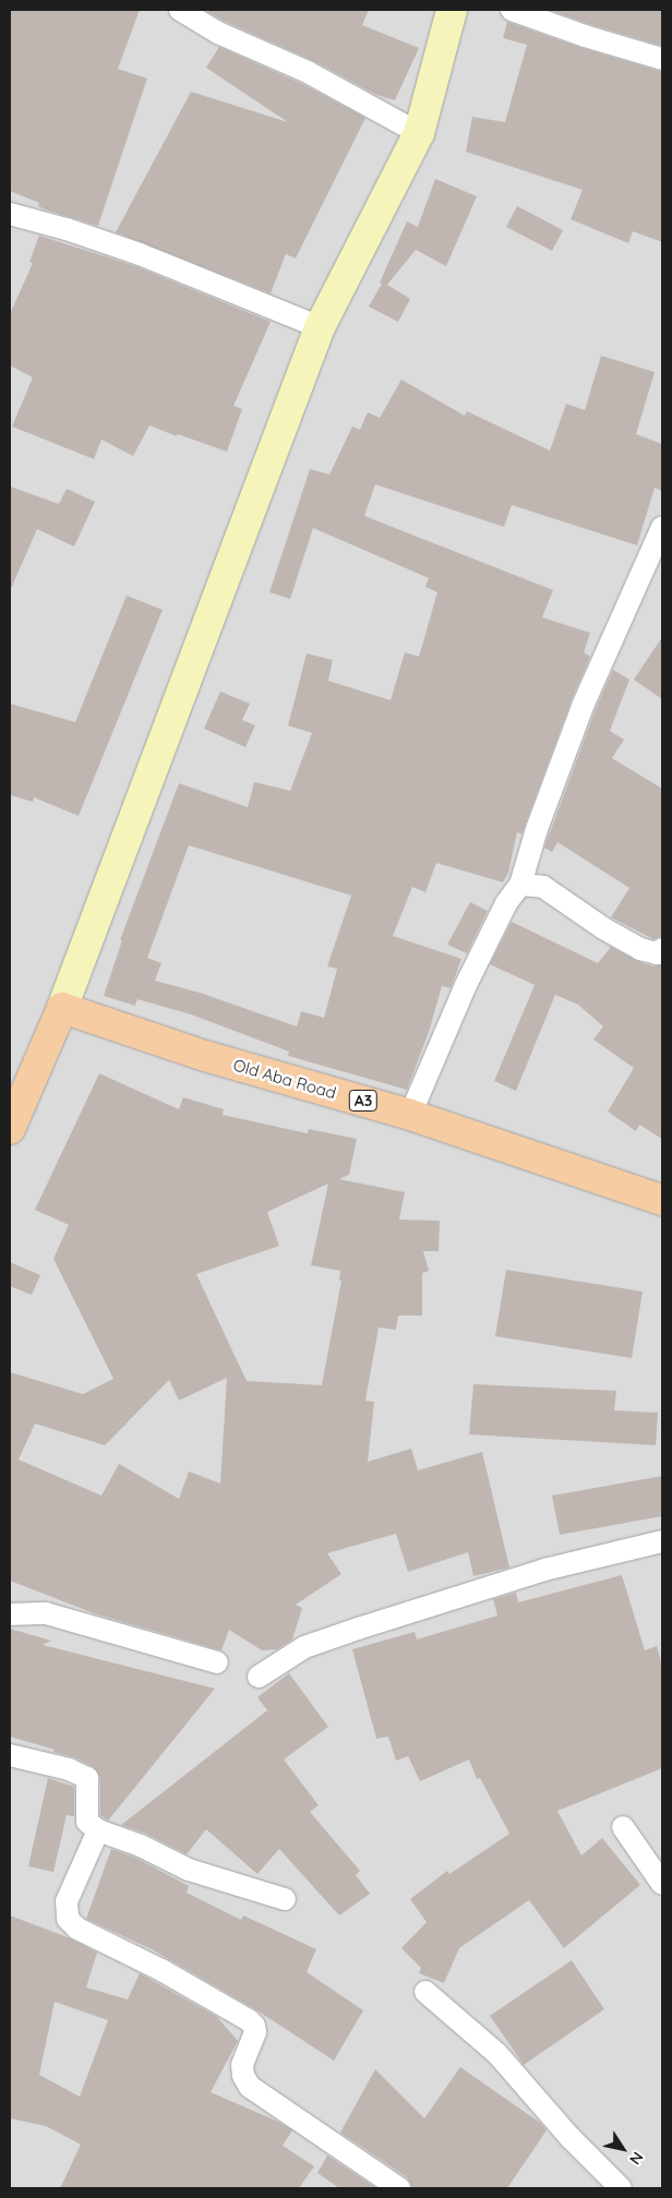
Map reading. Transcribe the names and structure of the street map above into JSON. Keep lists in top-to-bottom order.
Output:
{
  "streets": {
    "main road": ["Old Aba Road", "A3"]
  },
  "north": "bottom right"
}
